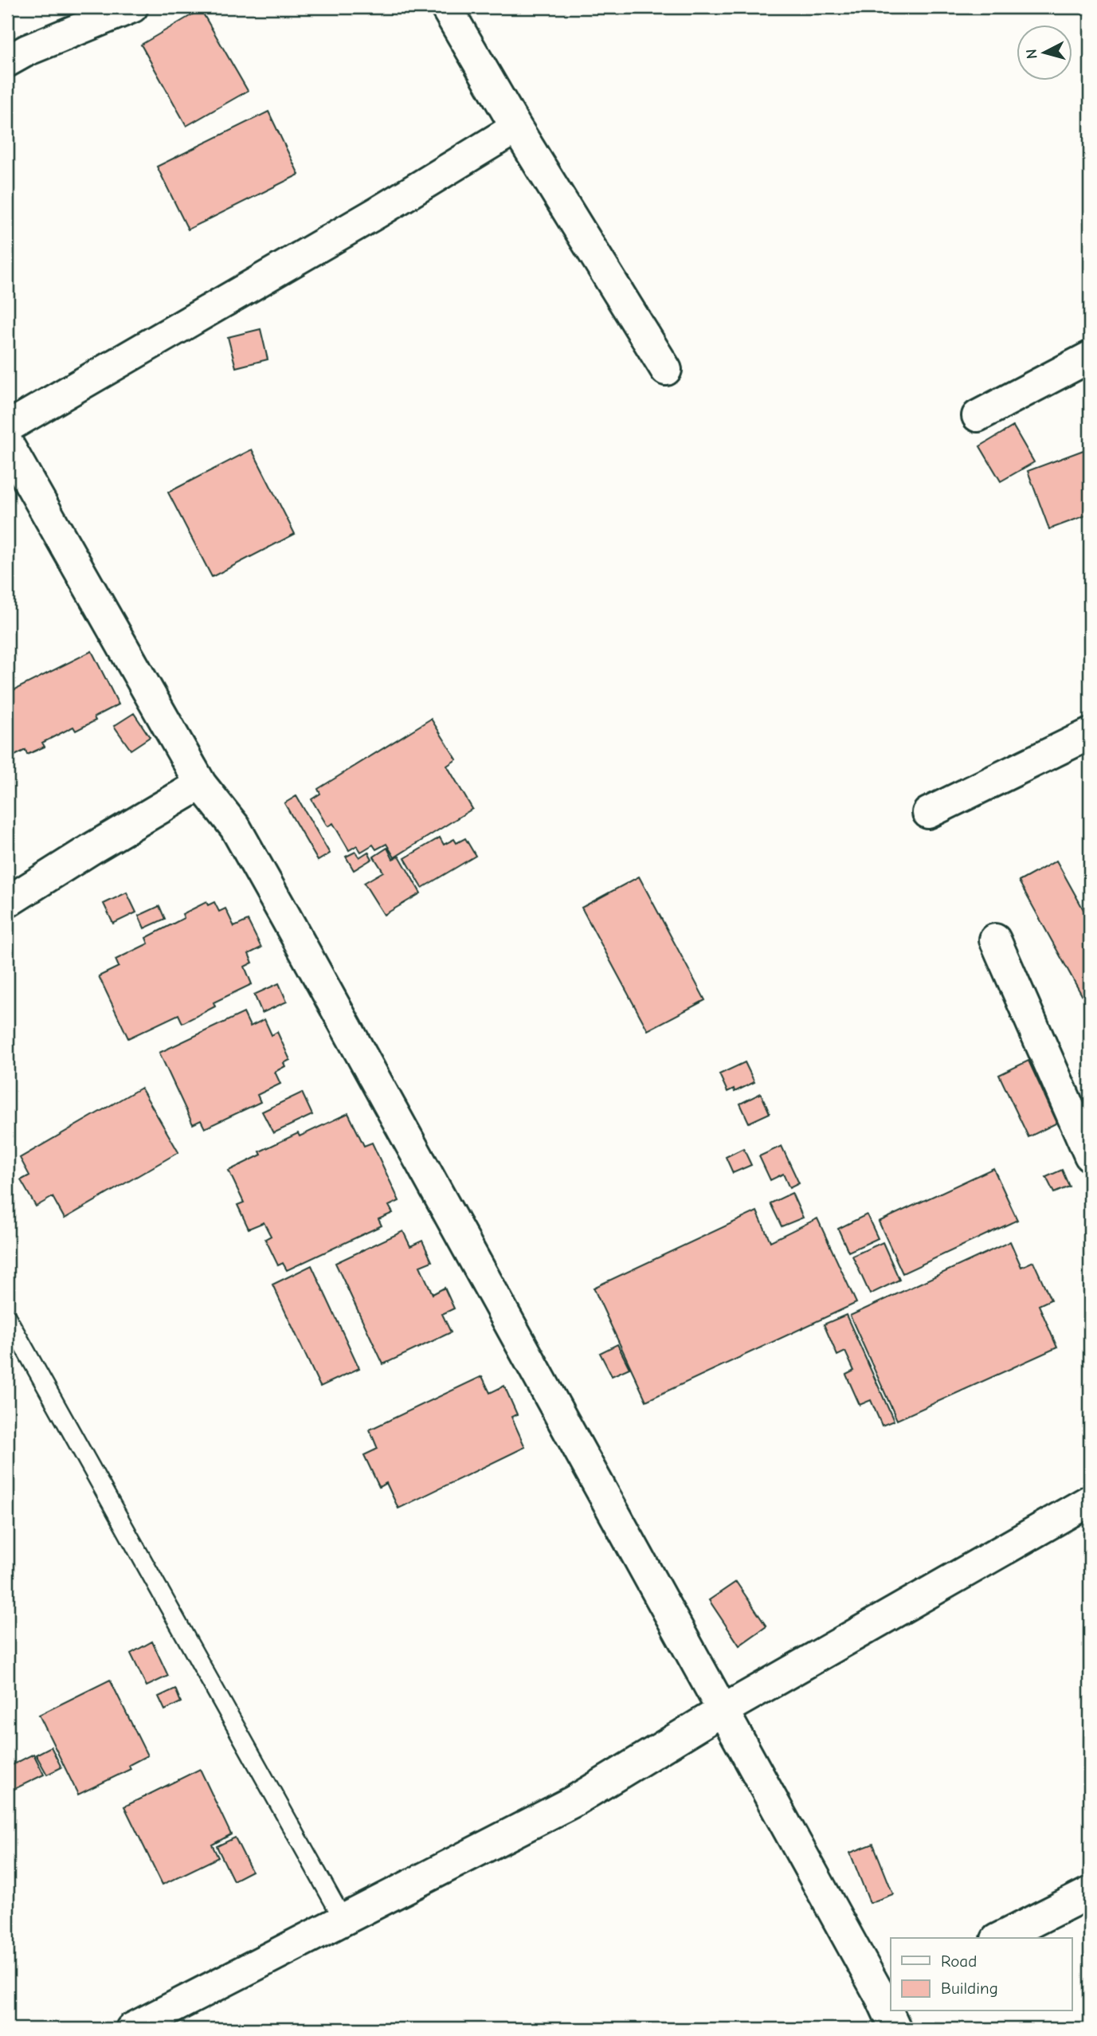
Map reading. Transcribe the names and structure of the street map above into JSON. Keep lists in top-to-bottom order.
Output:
{
  "legend": ["Road", "Building"],
  "north": "left"
}
